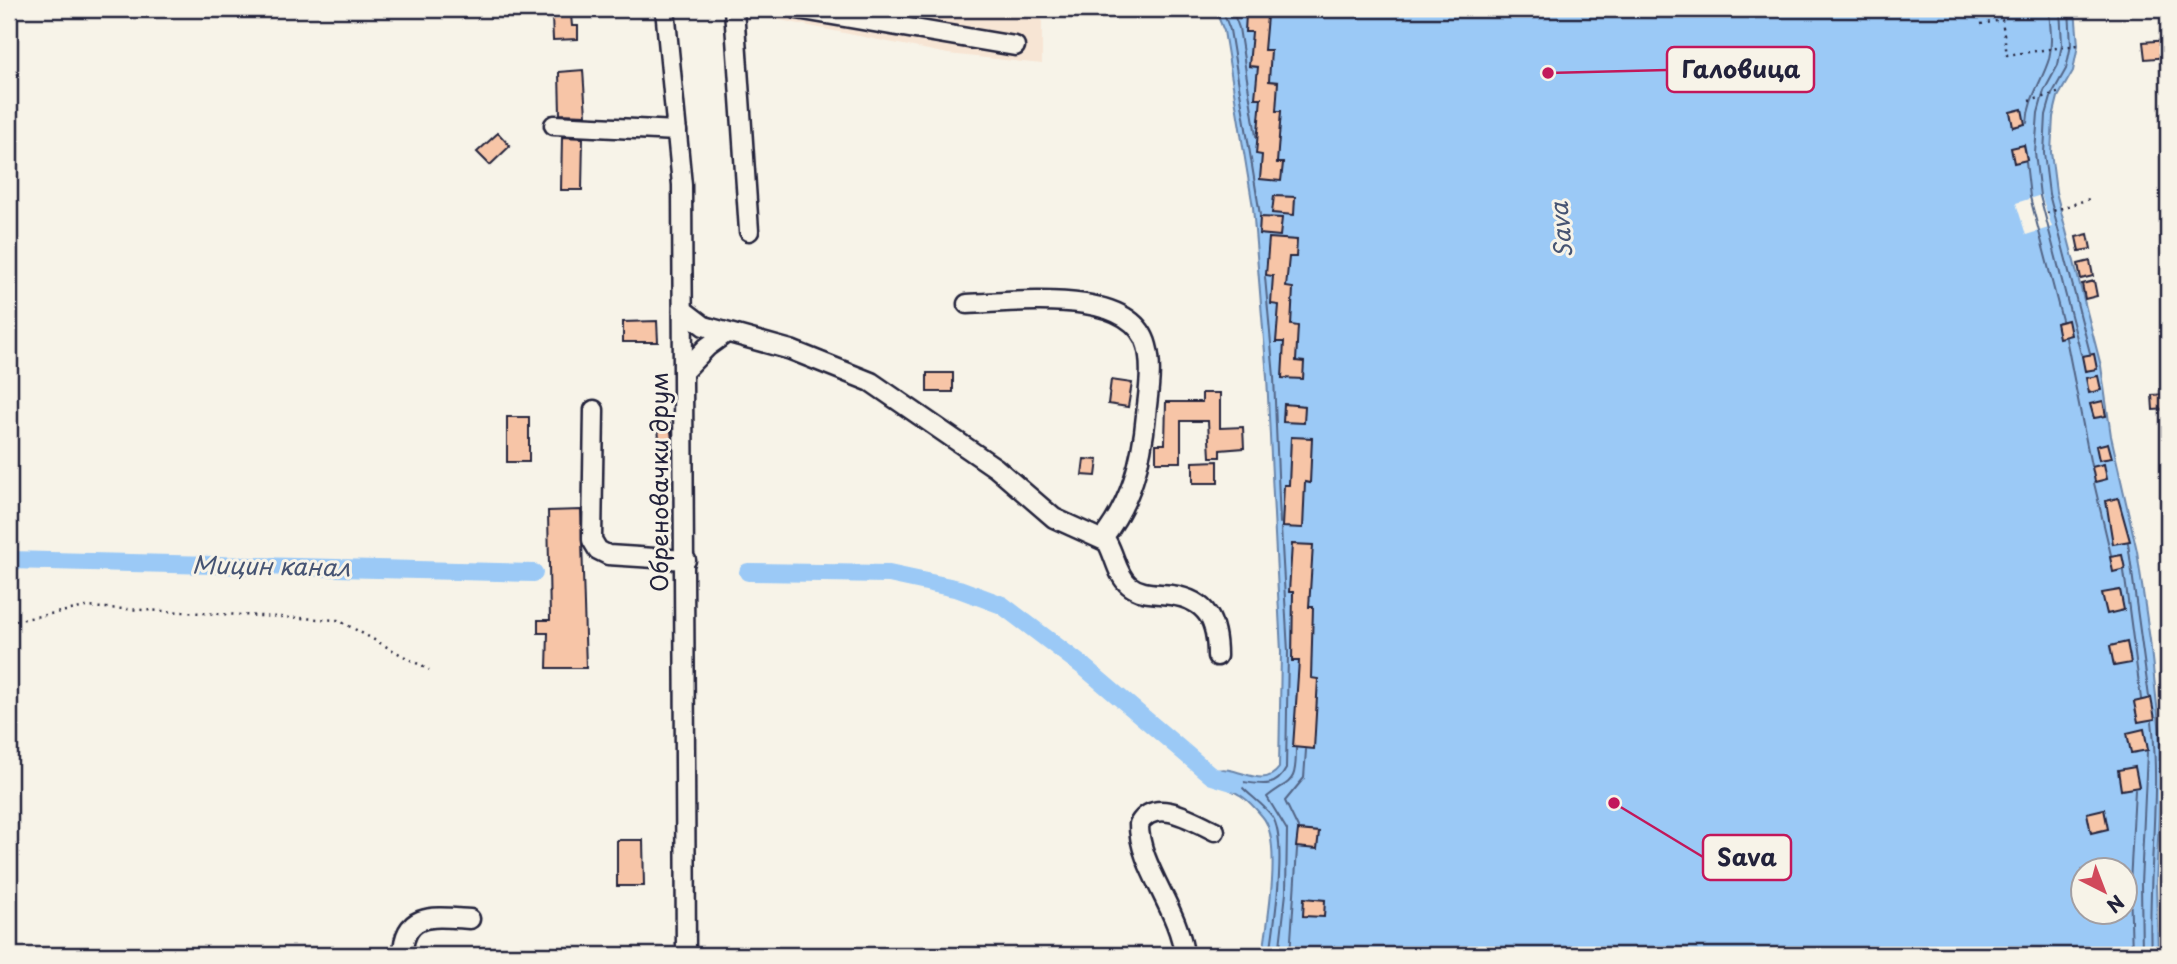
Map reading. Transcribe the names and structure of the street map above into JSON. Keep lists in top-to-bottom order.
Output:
{
  "streets": {
    "street": ["Обреновачки друм"]
  },
  "water": ["Sava", "Мицин канал"],
  "places": ["Галовица", "Sava"],
  "north": "bottom right"
}
